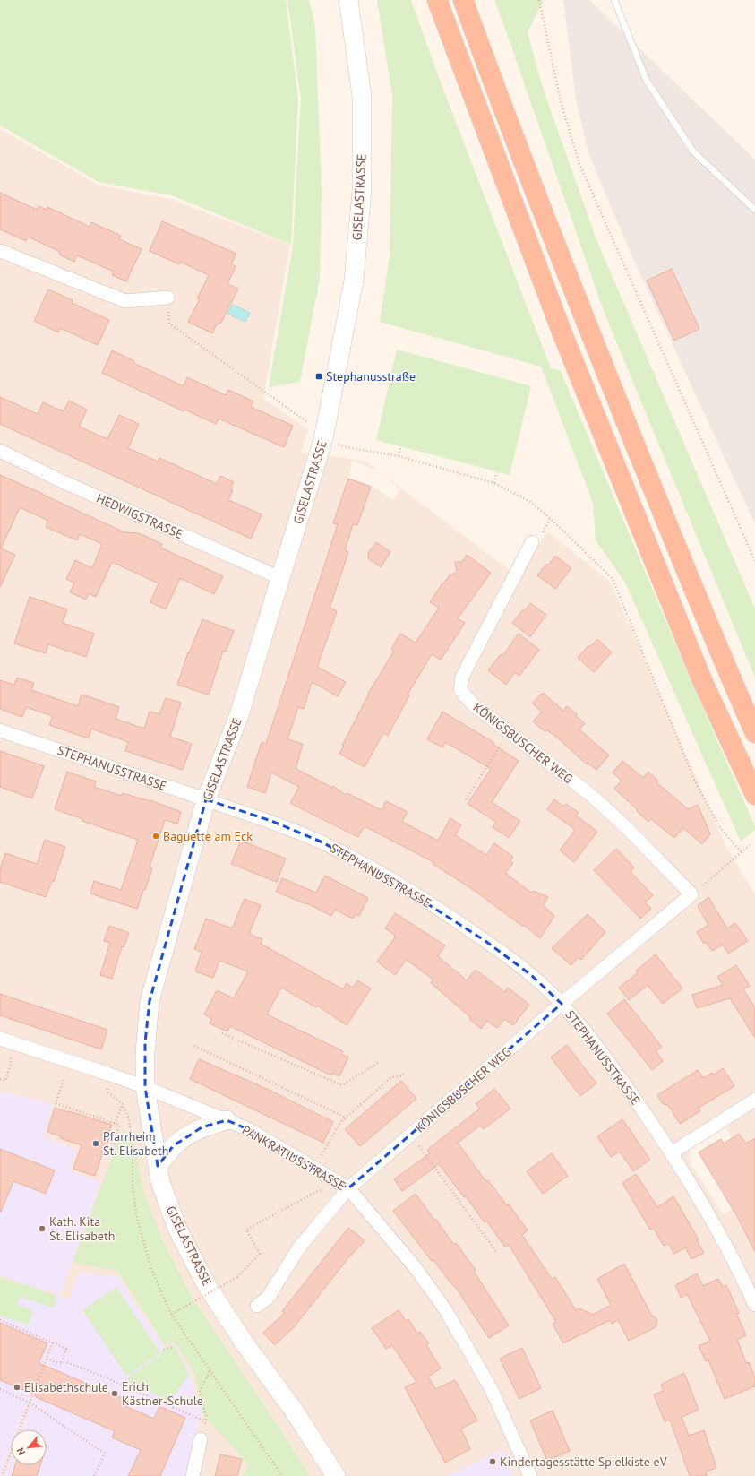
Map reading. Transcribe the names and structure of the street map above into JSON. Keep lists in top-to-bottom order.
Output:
{
  "streets": {
    "main road": ["GISELASTRASSE"],
    "street": [
      "HEDWIGSTRASSE",
      "KÖNIGSBUSCHER WEG",
      "STEPHANUSSTRASSE",
      "PANKRATIUSSTRASSE"
    ]
  },
  "crossings": [
    ["GISELASTRASSE", "HEDWIGSTRASSE"],
    ["GISELASTRASSE", "STEPHANUSSTRASSE"],
    ["GISELASTRASSE", "PANKRATIUSSTRASSE"],
    ["KÖNIGSBUSCHER WEG", "STEPHANUSSTRASSE"],
    ["KÖNIGSBUSCHER WEG", "PANKRATIUSSTRASSE"]
  ],
  "places": {
    "transit": ["Stephanusstraße"],
    "other": [
      "Baguette am Eck",
      "Pfarrheim St. Elisabeth",
      "Kath. Kita St. Elisabeth",
      "Elisabethschule",
      "Erich Kästner-Schule",
      "Kindertagesstätte Spielkiste eV"
    ]
  },
  "north": "bottom left"
}
